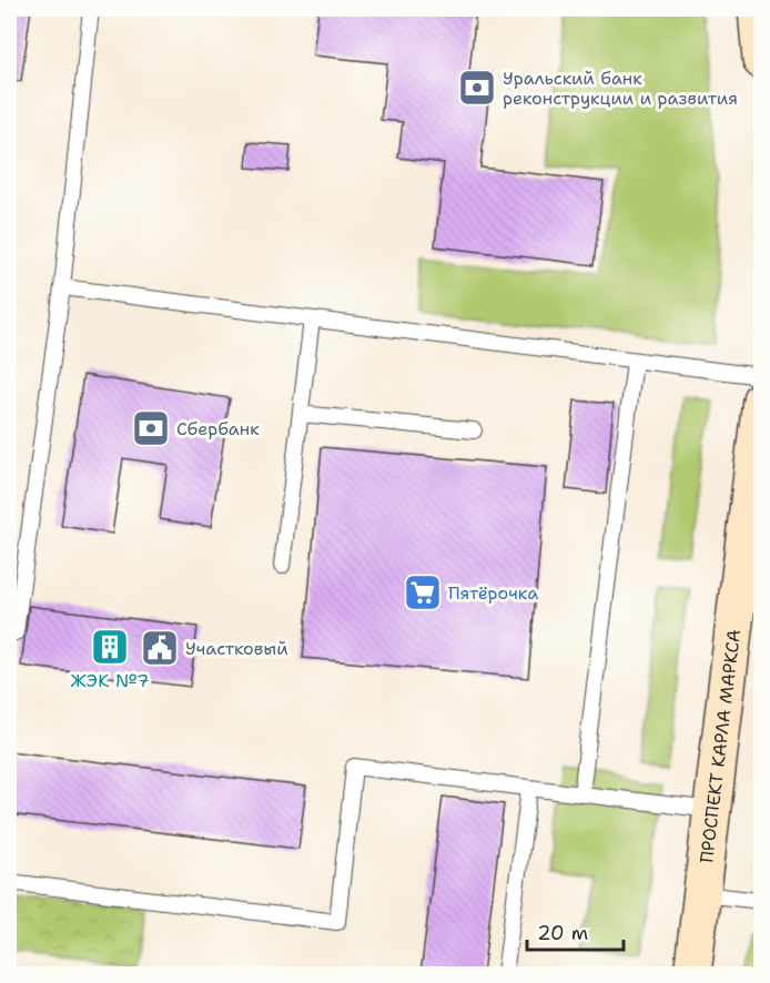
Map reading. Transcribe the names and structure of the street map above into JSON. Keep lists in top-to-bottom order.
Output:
{
  "streets": {
    "street": ["ПРОСПЕКТ КАРЛА МАРКСА"]
  },
  "places": {
    "bank": ["Уральский банк реконструкции и развития", "Сбербанк"],
    "supermarket": ["Пятёрочка"],
    "building": ["ЖЭК №7"],
    "public building": ["Участковый"]
  },
  "scale_bar": "20 m"
}
